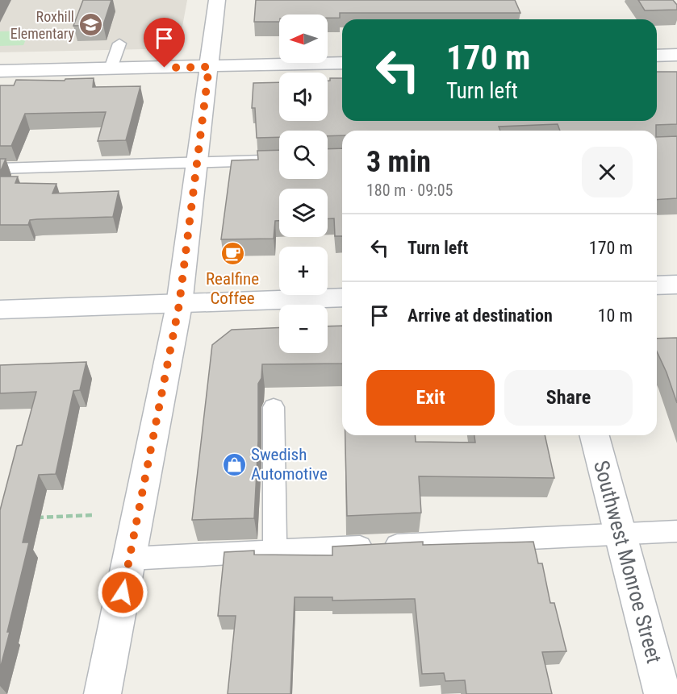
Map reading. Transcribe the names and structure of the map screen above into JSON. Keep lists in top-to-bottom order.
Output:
{
  "streets": {
    "street": ["Southwest Monroe Street"]
  },
  "places": {
    "school or university": ["Roxhill Elementary"],
    "cafe": ["Realfine Coffee"],
    "shop": ["Swedish Automotive"]
  },
  "north": "left",
  "page": {
    "map_buttons": ["+", "−"],
    "turn": ["170 m", "Turn left"],
    "heading": ["3 min", "180 m · 09:05"],
    "list": [
      {
        "name": "Turn left",
        "value": "170 m"
      },
      {
        "name": "Arrive at destination",
        "value": "10 m"
      }
    ],
    "buttons": ["Exit", "Share"]
  }
}
